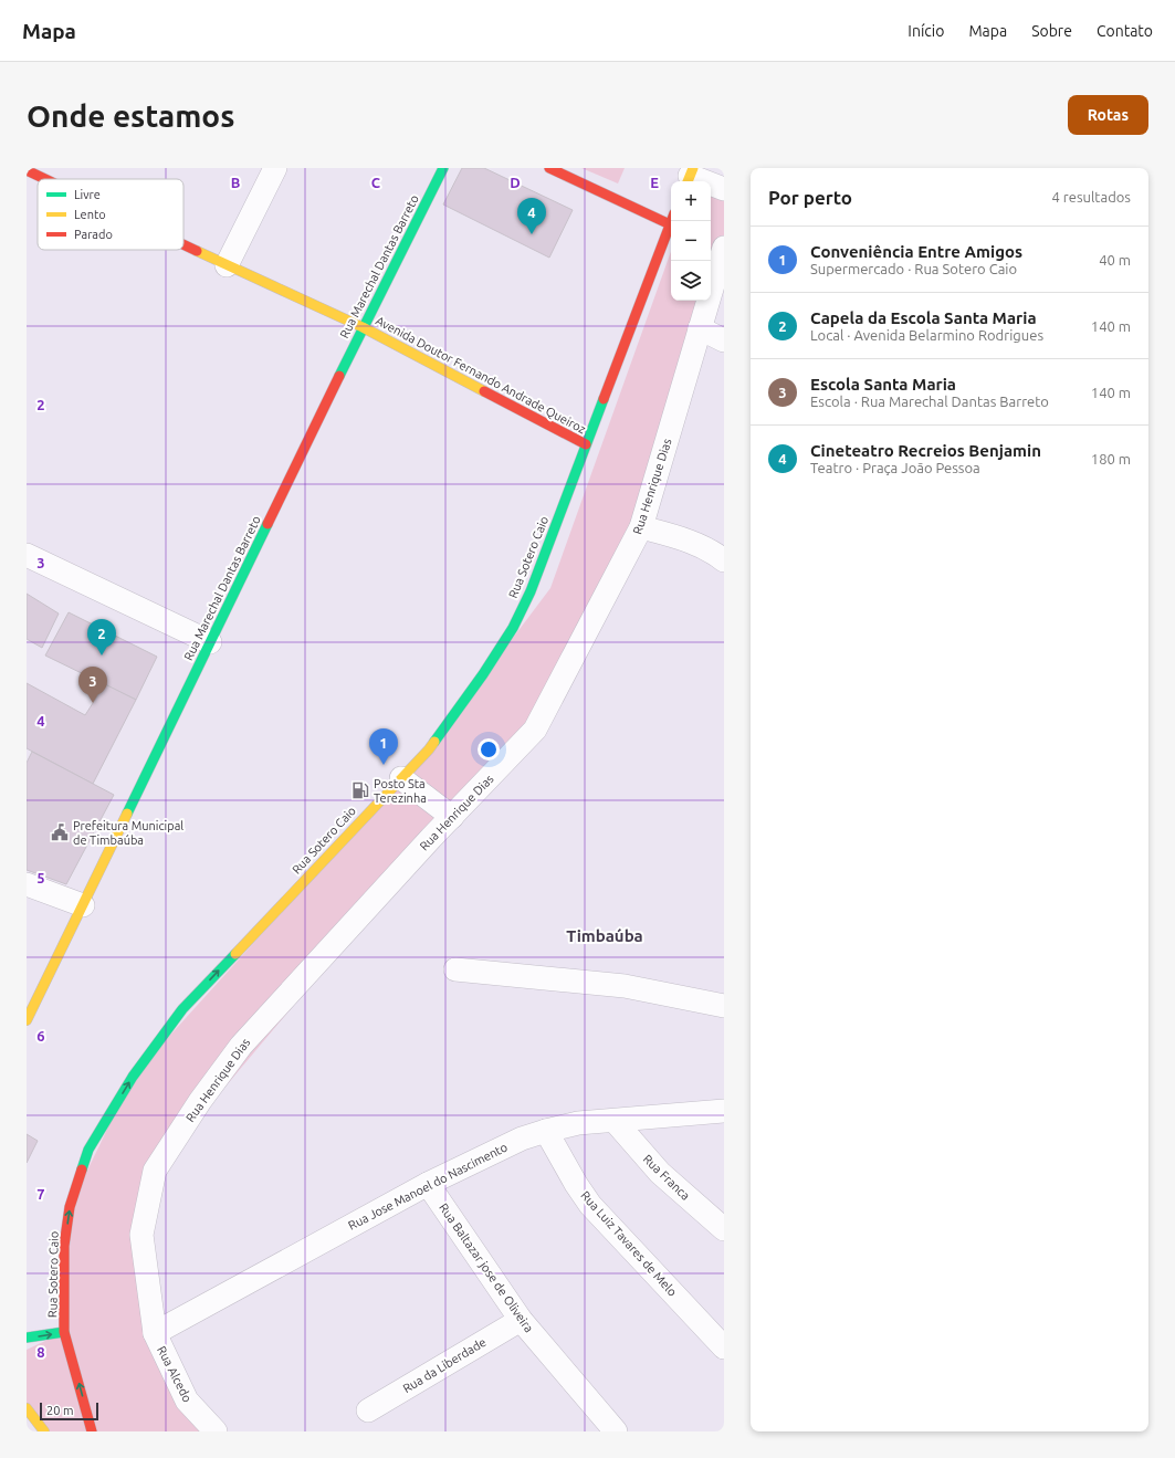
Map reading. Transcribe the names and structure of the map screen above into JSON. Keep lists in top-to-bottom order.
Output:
{
  "streets": {
    "street": [
      "Rua Marechal Dantas Barreto",
      "Avenida Doutor Fernando Andrade Queiroz",
      "Rua Henrique Dias",
      "Rua Sotero Caio",
      "Rua Franca",
      "Rua Jose Manoel do Nascimento",
      "Rua Luiz Tavares de Melo",
      "Rua Baltazar jose de Oliveira",
      "Rua da Liberdade",
      "Rua Alcedo"
    ]
  },
  "crossings": [
    ["Rua Marechal Dantas Barreto", "Avenida Doutor Fernando Andrade Queiroz"],
    ["Avenida Doutor Fernando Andrade Queiroz", "Rua Sotero Caio"],
    ["Rua Henrique Dias", "Rua Jose Manoel do Nascimento"],
    ["Rua Henrique Dias", "Rua Alcedo"],
    ["Rua Franca", "Rua Jose Manoel do Nascimento"],
    ["Rua Jose Manoel do Nascimento", "Rua Luiz Tavares de Melo"],
    ["Rua Jose Manoel do Nascimento", "Rua Baltazar jose de Oliveira"],
    ["Rua Jose Manoel do Nascimento", "Rua Alcedo"],
    ["Rua Baltazar jose de Oliveira", "Rua da Liberdade"]
  ],
  "one_way": ["Rua Sotero Caio"],
  "districts": ["Timbaúba"],
  "places": {
    "fuel station": ["Posto Sta Terezinha"],
    "public building": ["Prefeitura Municipal de Timbaúba"]
  },
  "legend": ["Livre", "Lento", "Parado"],
  "scale_bar": "20 m",
  "page": {
    "header": "Mapa",
    "nav": [
      "Início",
      "Mapa",
      "Sobre",
      "Contato"
    ],
    "buttons": "Rotas",
    "title": "Onde estamos",
    "heading": ["Por perto", "4 resultados"],
    "map_buttons": ["+", "−"],
    "pins": [
      "4",
      "2",
      "3",
      "1"
    ],
    "list": [
      {
        "mark": "1",
        "name": "Conveniência Entre Amigos",
        "note": "Supermercado · Rua Sotero Caio",
        "value": "40 m"
      },
      {
        "mark": "2",
        "name": "Capela da Escola Santa Maria",
        "note": "Local · Avenida Belarmino Rodrigues",
        "value": "140 m"
      },
      {
        "mark": "3",
        "name": "Escola Santa Maria",
        "note": "Escola · Rua Marechal Dantas Barreto",
        "value": "140 m"
      },
      {
        "mark": "4",
        "name": "Cineteatro Recreios Benjamin",
        "note": "Teatro · Praça João Pessoa",
        "value": "180 m"
      }
    ],
    "scale": "20 m"
  },
  "grid": {
    "columns": [
      "B",
      "C",
      "D",
      "E"
    ],
    "rows": [
      "2",
      "3",
      "4",
      "5",
      "6",
      "7",
      "8"
    ]
  }
}
